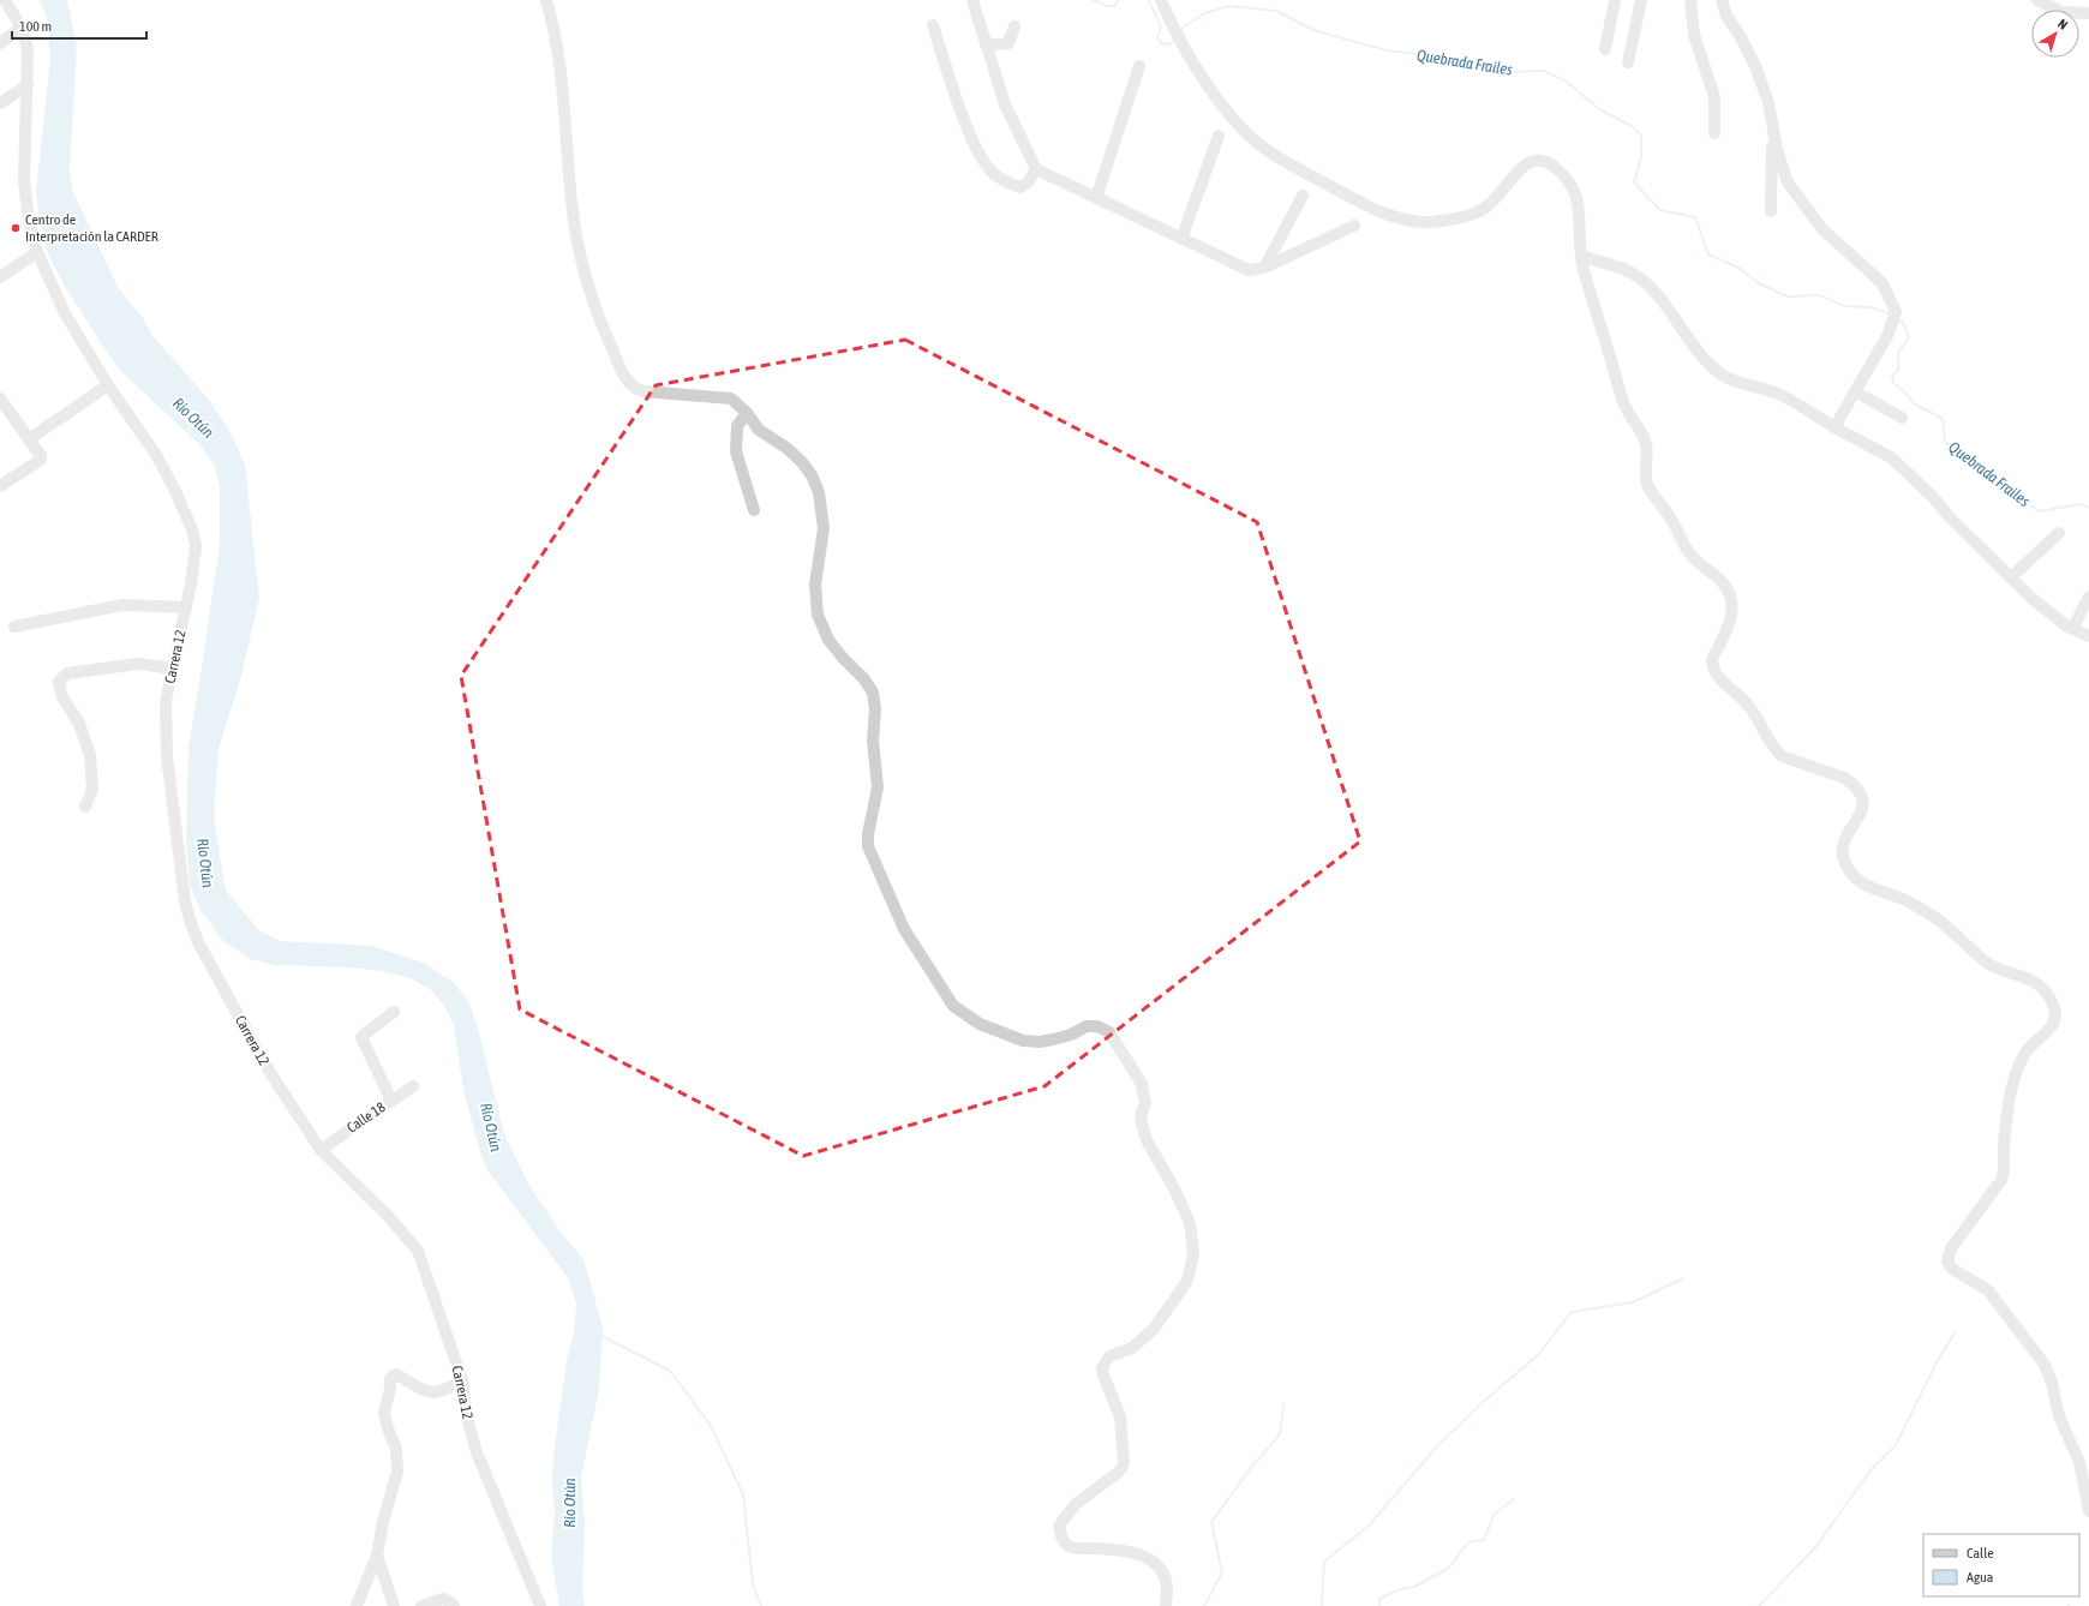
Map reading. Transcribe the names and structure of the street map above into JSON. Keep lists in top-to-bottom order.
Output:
{
  "streets": {
    "street": ["Carrera 12", "Calle 18"]
  },
  "crossings": [
    ["Carrera 12", "Calle 18"]
  ],
  "water": ["Quebrada Frailes", "Río Otún"],
  "places": ["Centro de Interpretación la CARDER"],
  "legend": ["Calle", "Agua"],
  "scale_bar": "100 m",
  "north": "top right"
}
